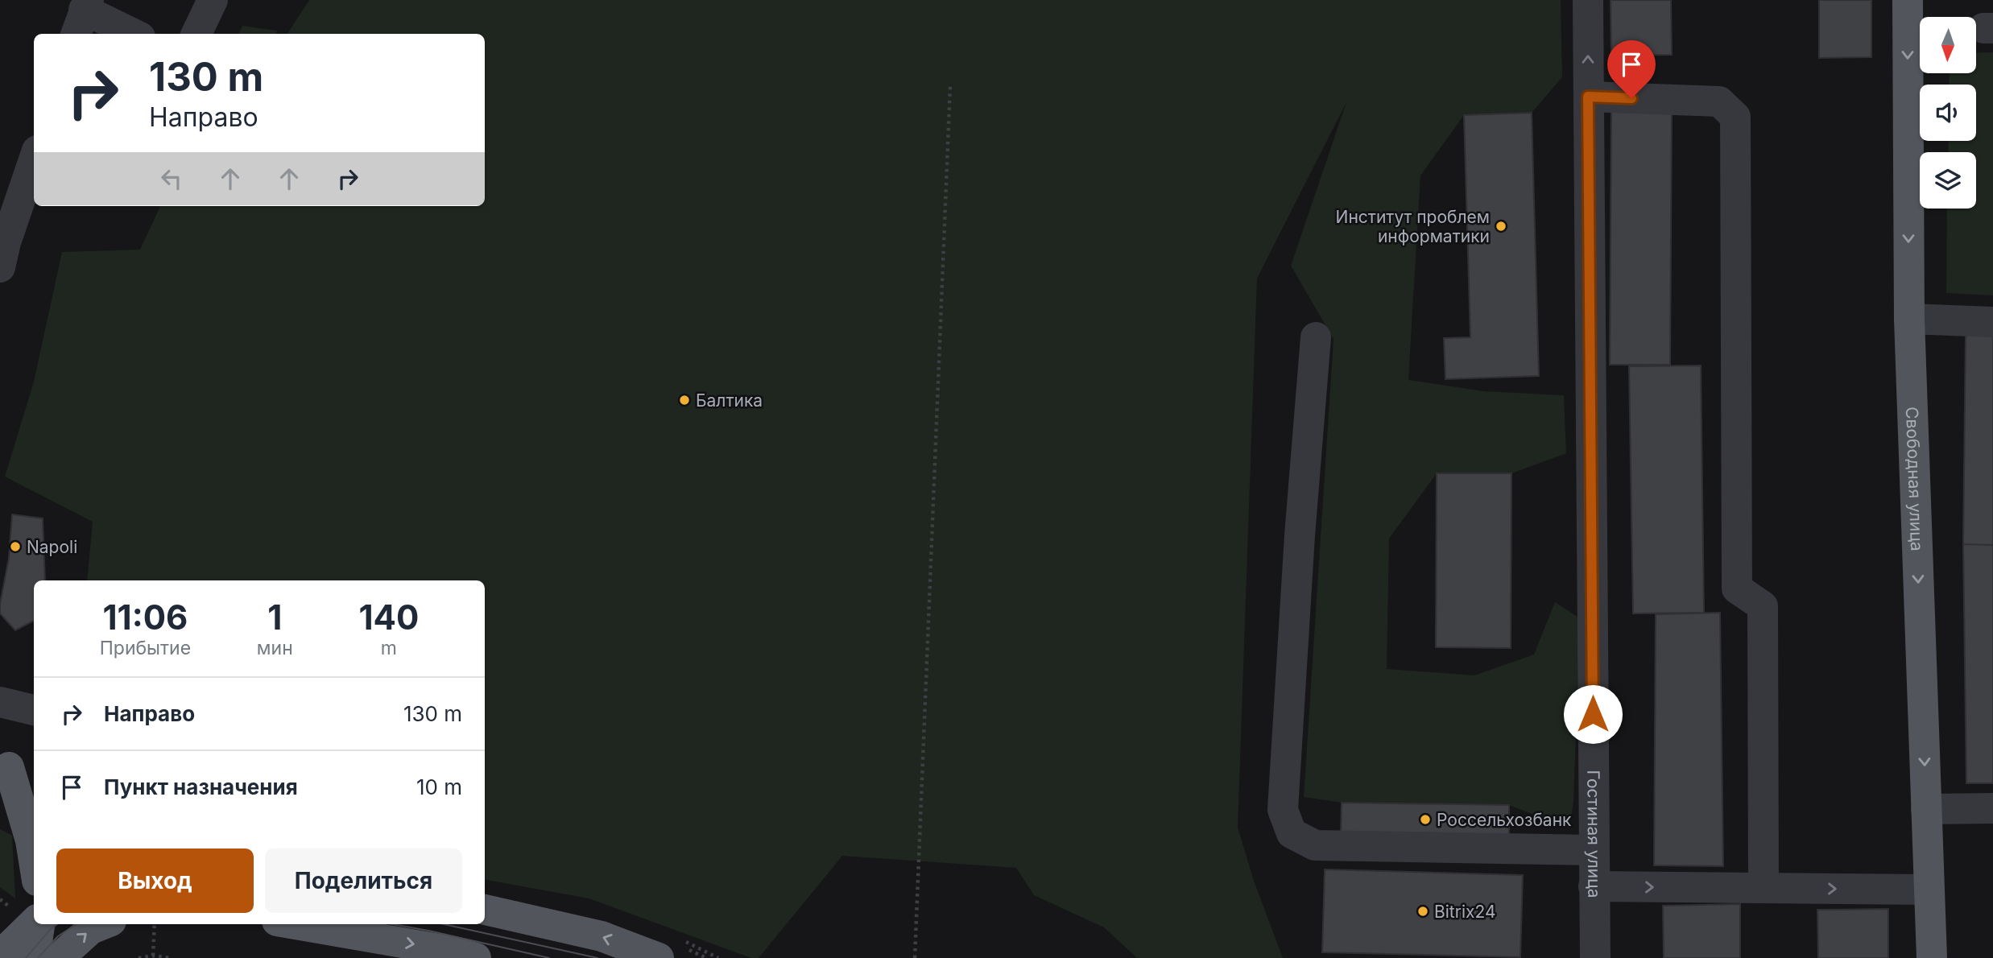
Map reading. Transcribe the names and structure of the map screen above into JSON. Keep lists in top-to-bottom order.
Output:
{
  "streets": {
    "main road": ["Свободная улица"],
    "street": ["Гостиная улица"]
  },
  "one_way": ["Свободная улица"],
  "places": [
    "Институт проблем информатики",
    "Балтика",
    "Napoli",
    "Россельхозбанк",
    "Bitrix24"
  ],
  "north": "bottom",
  "page": {
    "turn": ["130 m", "Направо"],
    "eta": [
      "11:06",
      "Прибытие",
      "1",
      "мин",
      "140",
      "m"
    ],
    "list": [
      {
        "name": "Направо",
        "value": "130 m"
      },
      {
        "name": "Пункт назначения",
        "value": "10 m"
      }
    ],
    "buttons": ["Выход", "Поделиться"]
  }
}
